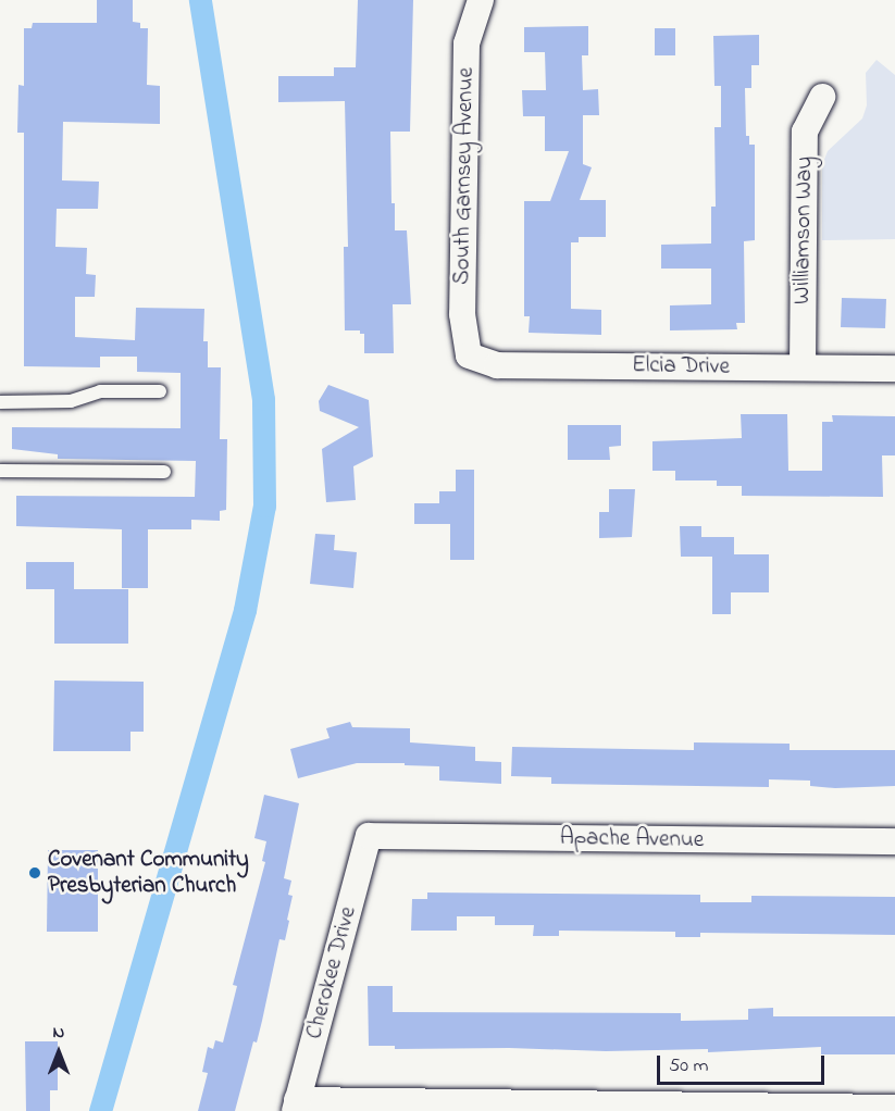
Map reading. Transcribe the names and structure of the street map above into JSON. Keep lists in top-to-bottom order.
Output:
{
  "streets": {
    "street": [
      "South Garnsey Avenue",
      "Williamson Way",
      "Elcia Drive",
      "Apache Avenue",
      "Cherokee Drive"
    ]
  },
  "crossings": [
    ["South Garnsey Avenue", "Elcia Drive"],
    ["Williamson Way", "Elcia Drive"],
    ["Apache Avenue", "Cherokee Drive"]
  ],
  "places": ["Covenant Community Presbyterian Church"],
  "scale_bar": "50 m",
  "north": "top"
}
